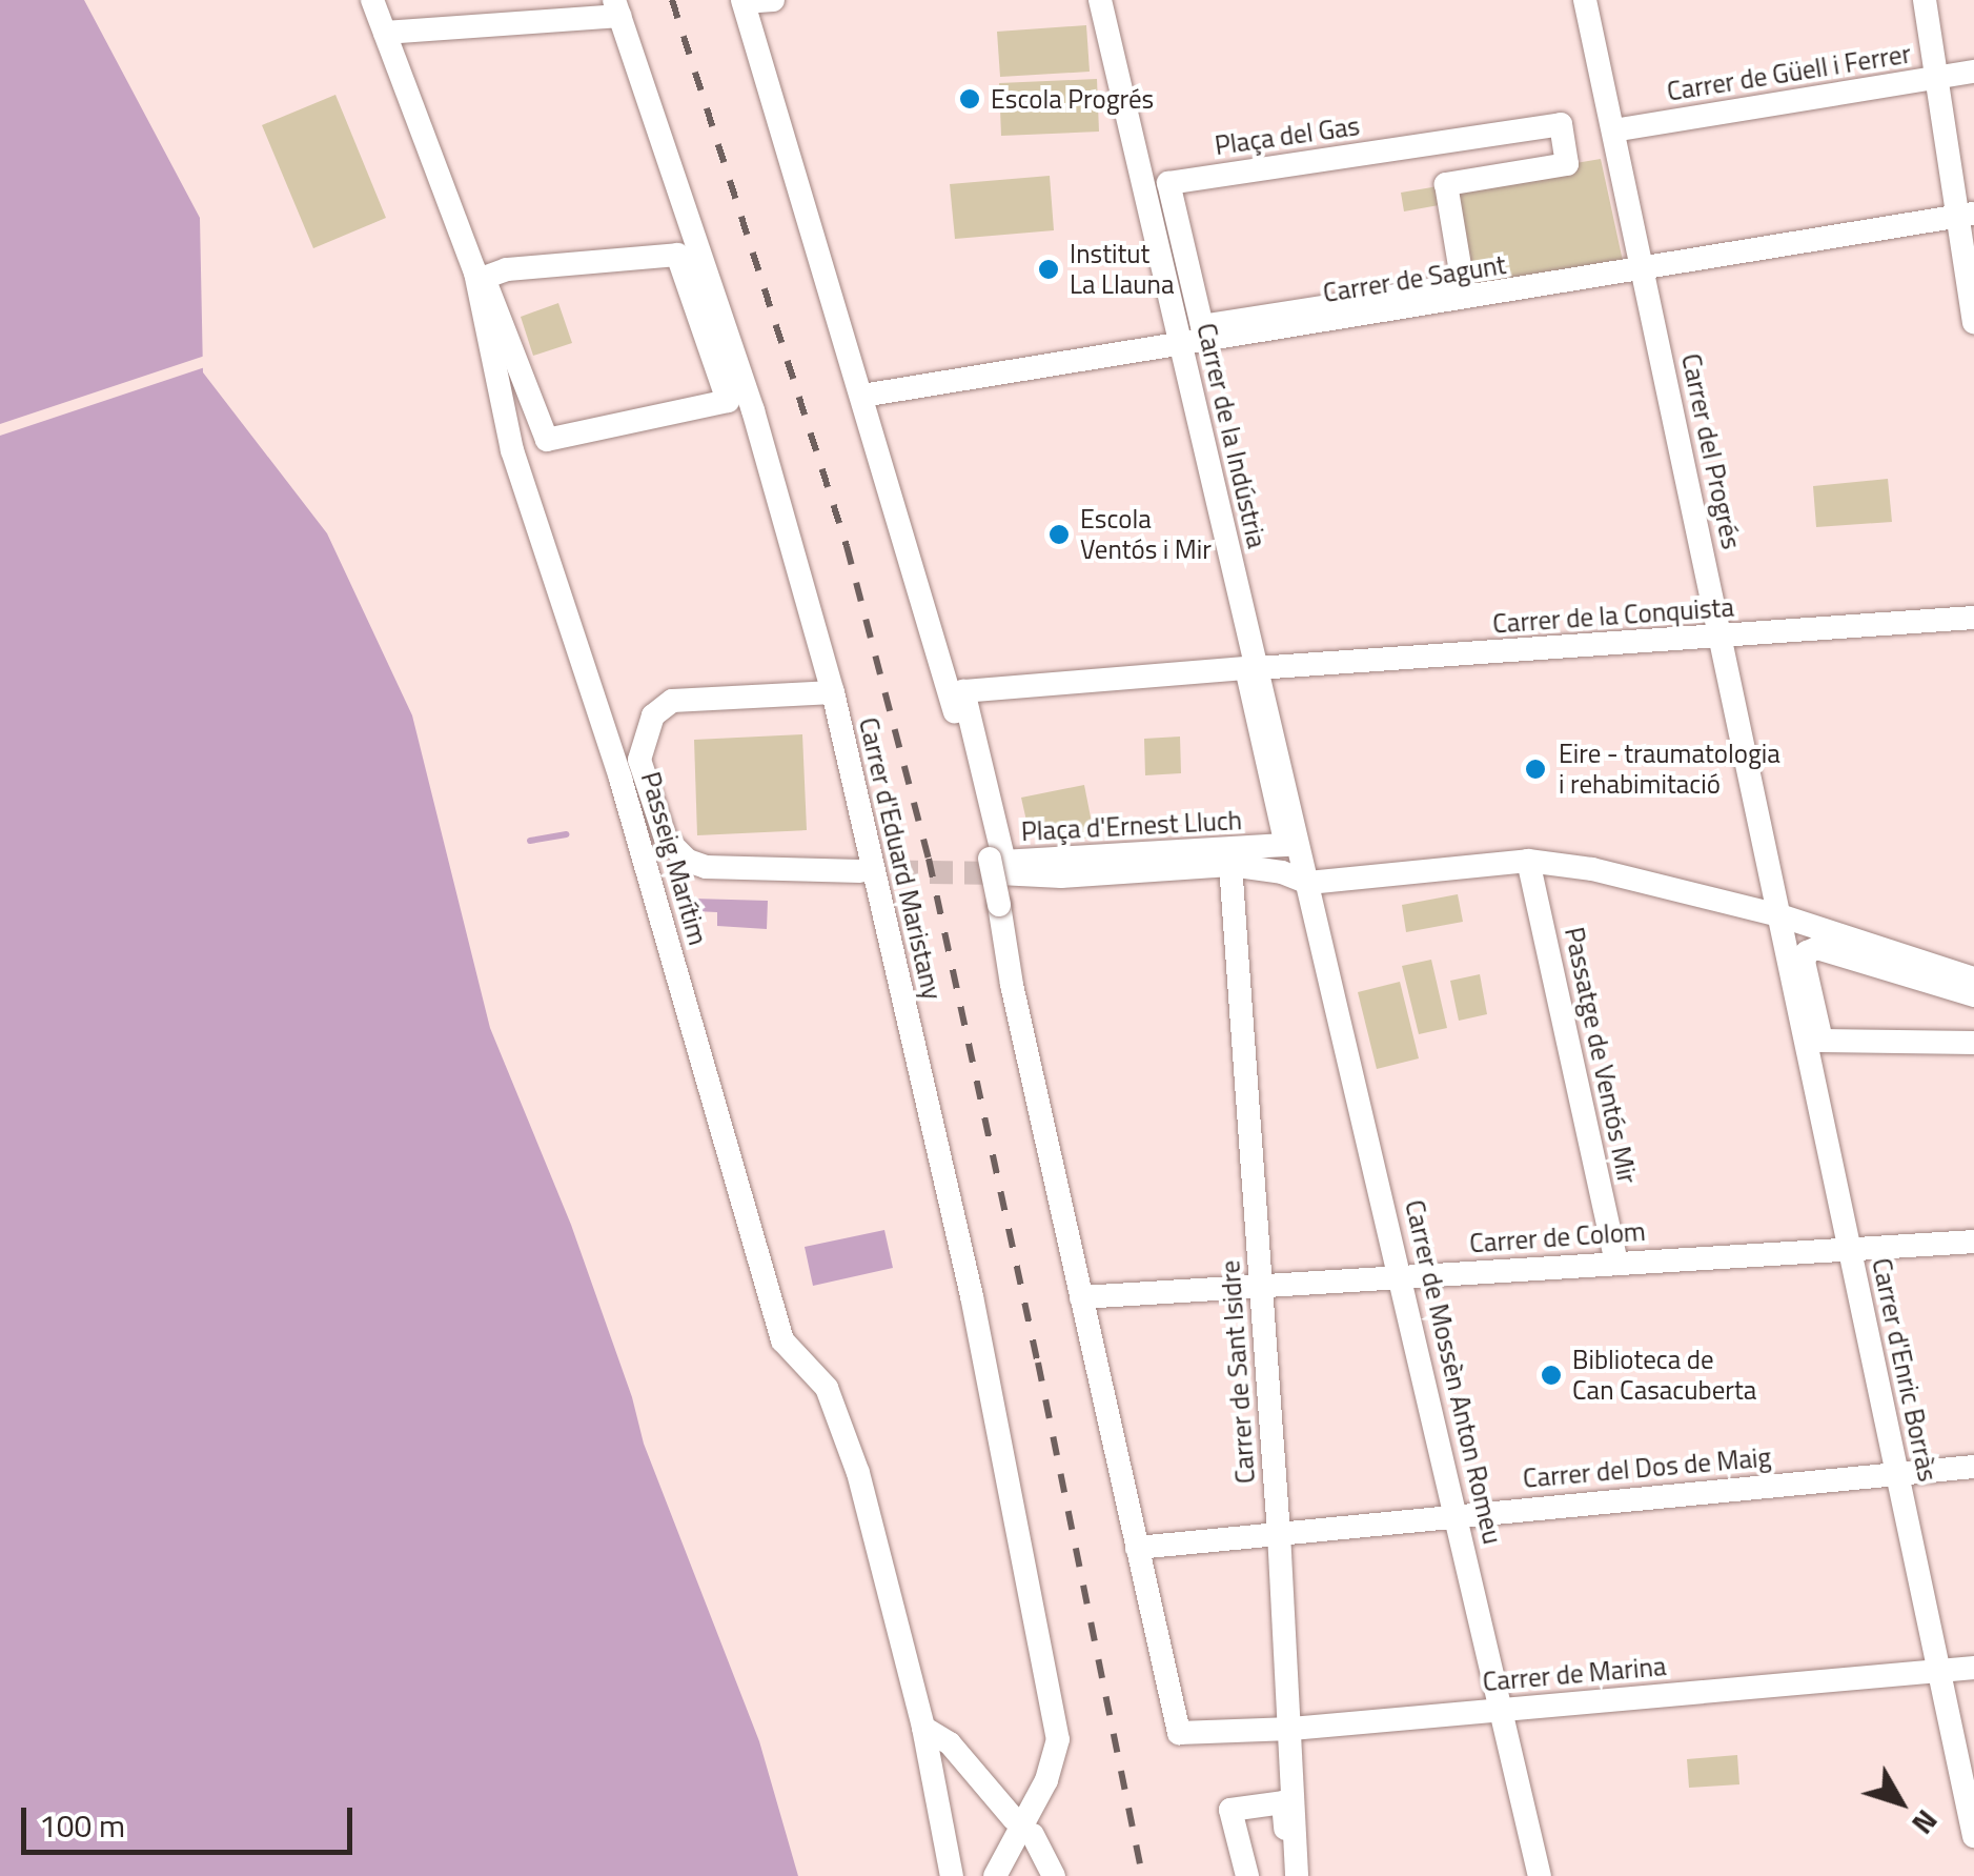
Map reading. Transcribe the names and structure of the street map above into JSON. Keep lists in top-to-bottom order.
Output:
{
  "streets": {
    "street": [
      "Carrer de Güell i Ferrer",
      "Plaça del Gas",
      "Carrer de Sagunt",
      "Carrer de la Indústria",
      "Carrer del Progrés",
      "Carrer de la Conquista",
      "Plaça d'Ernest Lluch",
      "Passeig Marítim",
      "Carrer d'Eduard Maristany",
      "Passatge de Ventós Mir",
      "Carrer de Colom",
      "Carrer d'Enric Borràs",
      "Carrer de Sant Isidre",
      "Carrer de Mossèn Anton Romeu",
      "Carrer del Dos de Maig",
      "Carrer de Marina"
    ]
  },
  "crossings": [
    ["Carrer de Güell i Ferrer", "Carrer del Progrés"],
    ["Carrer de Sagunt", "Carrer de la Indústria"],
    ["Carrer de Sagunt", "Carrer del Progrés"],
    ["Carrer de la Indústria", "Carrer de la Conquista"],
    ["Carrer de la Indústria", "Plaça d'Ernest Lluch"],
    ["Carrer de la Indústria", "Carrer de Mossèn Anton Romeu"],
    ["Carrer del Progrés", "Carrer de la Conquista"],
    ["Carrer del Progrés", "Carrer d'Enric Borràs"],
    ["Carrer de la Conquista", "Plaça d'Ernest Lluch"],
    ["Passatge de Ventós Mir", "Carrer de Colom"],
    ["Carrer de Colom", "Carrer d'Enric Borràs"],
    ["Carrer de Colom", "Carrer de Sant Isidre"],
    ["Carrer de Colom", "Carrer de Mossèn Anton Romeu"],
    ["Carrer d'Enric Borràs", "Carrer del Dos de Maig"],
    ["Carrer d'Enric Borràs", "Carrer de Marina"],
    ["Carrer de Sant Isidre", "Carrer del Dos de Maig"],
    ["Carrer de Sant Isidre", "Carrer de Marina"],
    ["Carrer de Mossèn Anton Romeu", "Carrer del Dos de Maig"],
    ["Carrer de Mossèn Anton Romeu", "Carrer de Marina"],
    ["Carrer del Dos de Maig", "Carrer de Marina"]
  ],
  "places": [
    "Escola Progrés",
    "Institut La Llauna",
    "Escola Ventós i Mir",
    "Eire - traumatologia i rehabimitació",
    "Biblioteca de Can Casacuberta"
  ],
  "scale_bar": "100 m",
  "north": "bottom right"
}
